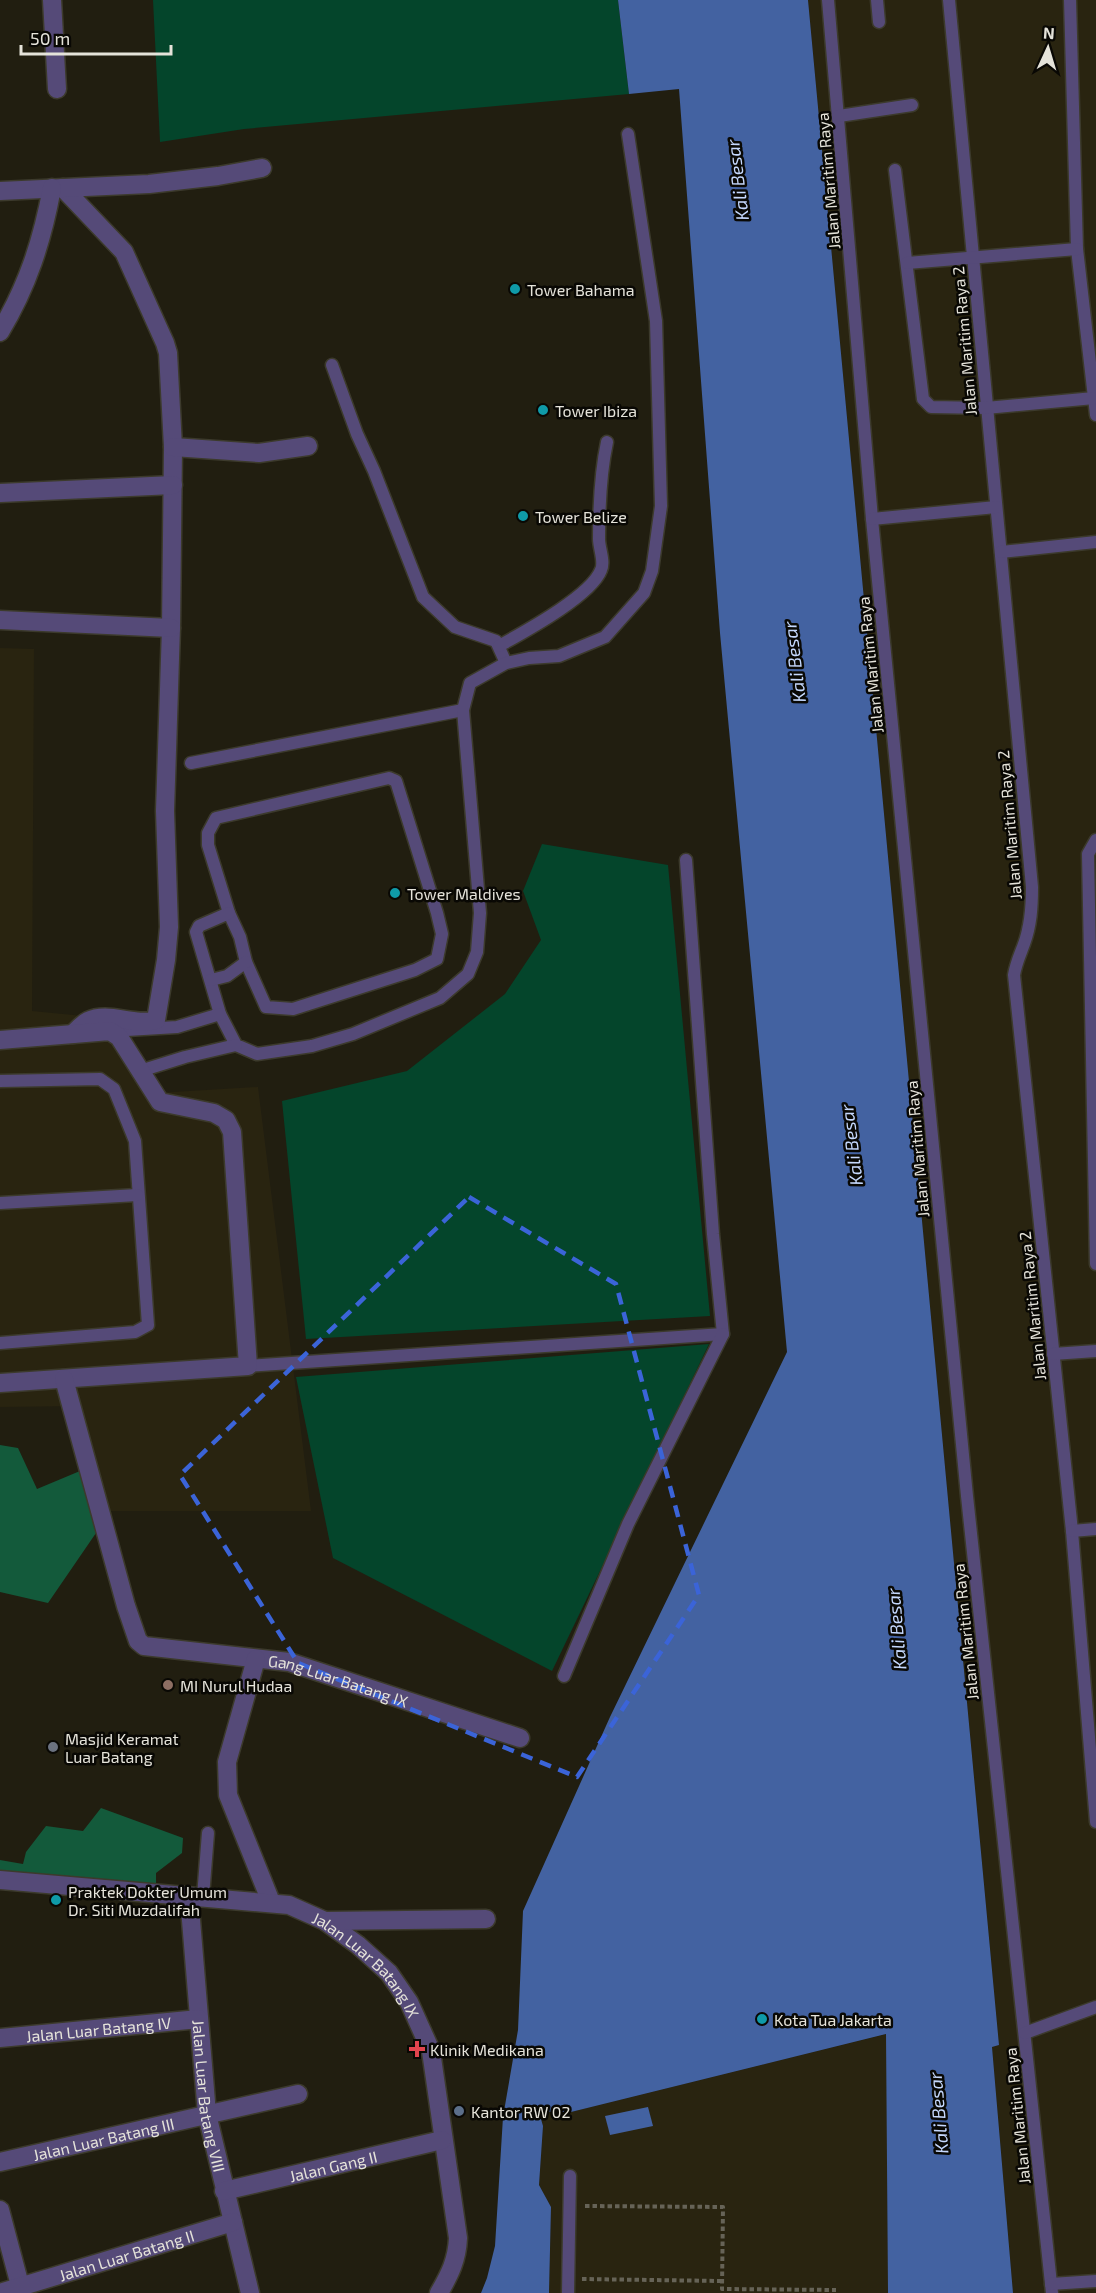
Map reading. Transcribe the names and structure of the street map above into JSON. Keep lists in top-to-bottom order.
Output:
{
  "streets": {
    "street": [
      "Gang Luar Batang IX",
      "Jalan Luar Batang IX",
      "Jalan Luar Batang IV",
      "Jalan Luar Batang VIII",
      "Jalan Luar Batang III",
      "Jalan Gang II",
      "Jalan Luar Batang II"
    ],
    "lane": ["Jalan Maritim Raya", "Jalan Maritim Raya 2"]
  },
  "crossings": [
    ["Gang Luar Batang IX", "Jalan Luar Batang IX"],
    ["Jalan Luar Batang IX", "Jalan Luar Batang VIII"],
    ["Jalan Luar Batang IX", "Jalan Gang II"],
    ["Jalan Luar Batang IV", "Jalan Luar Batang VIII"],
    ["Jalan Luar Batang VIII", "Jalan Luar Batang III"],
    ["Jalan Luar Batang VIII", "Jalan Gang II"],
    ["Jalan Luar Batang VIII", "Jalan Luar Batang II"]
  ],
  "water": ["Kali Besar"],
  "places": {
    "other": [
      "Tower Bahama",
      "Tower Ibiza",
      "Tower Belize",
      "Tower Maldives",
      "MI Nurul Hudaa",
      "Masjid Keramat Luar Batang",
      "Praktek Dokter Umum Dr. Siti Muzdalifah",
      "Kota Tua Jakarta",
      "Kantor RW 02"
    ],
    "health": ["Klinik Medikana"]
  },
  "scale_bar": "50 m",
  "north": "top"
}
